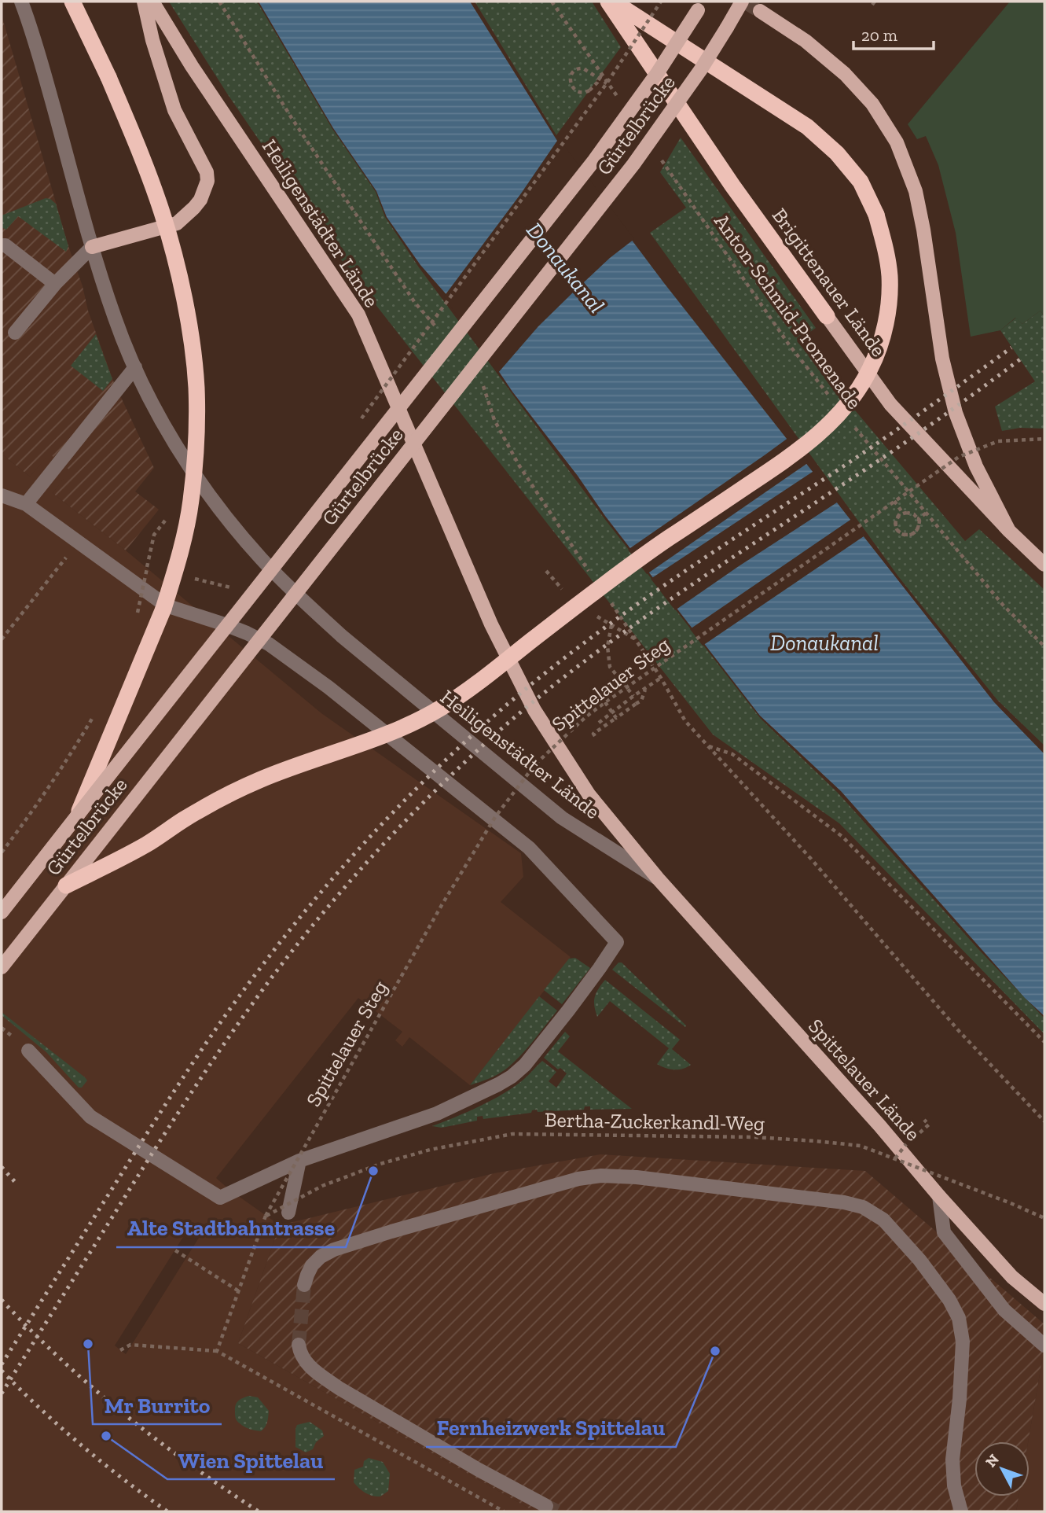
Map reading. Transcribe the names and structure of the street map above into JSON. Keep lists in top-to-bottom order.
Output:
{
  "streets": {
    "highway": ["Brigittenauer Lände"],
    "main road": ["Gürtelbrücke", "Heiligenstädter Lände", "Spittelauer Lände"],
    "path": ["Anton-Schmid-Promenade", "Spittelauer Steg", "Bertha-Zuckerkandl-Weg"]
  },
  "crossings": [
    ["Heiligenstädter Lände", "Spittelauer Lände"],
    ["Spittelauer Steg", "Bertha-Zuckerkandl-Weg"]
  ],
  "water": ["Donaukanal"],
  "places": [
    "Alte Stadtbahntrasse",
    "Mr Burrito",
    "Fernheizwerk Spittelau",
    "Wien Spittelau"
  ],
  "scale_bar": "20 m",
  "north": "top left"
}
